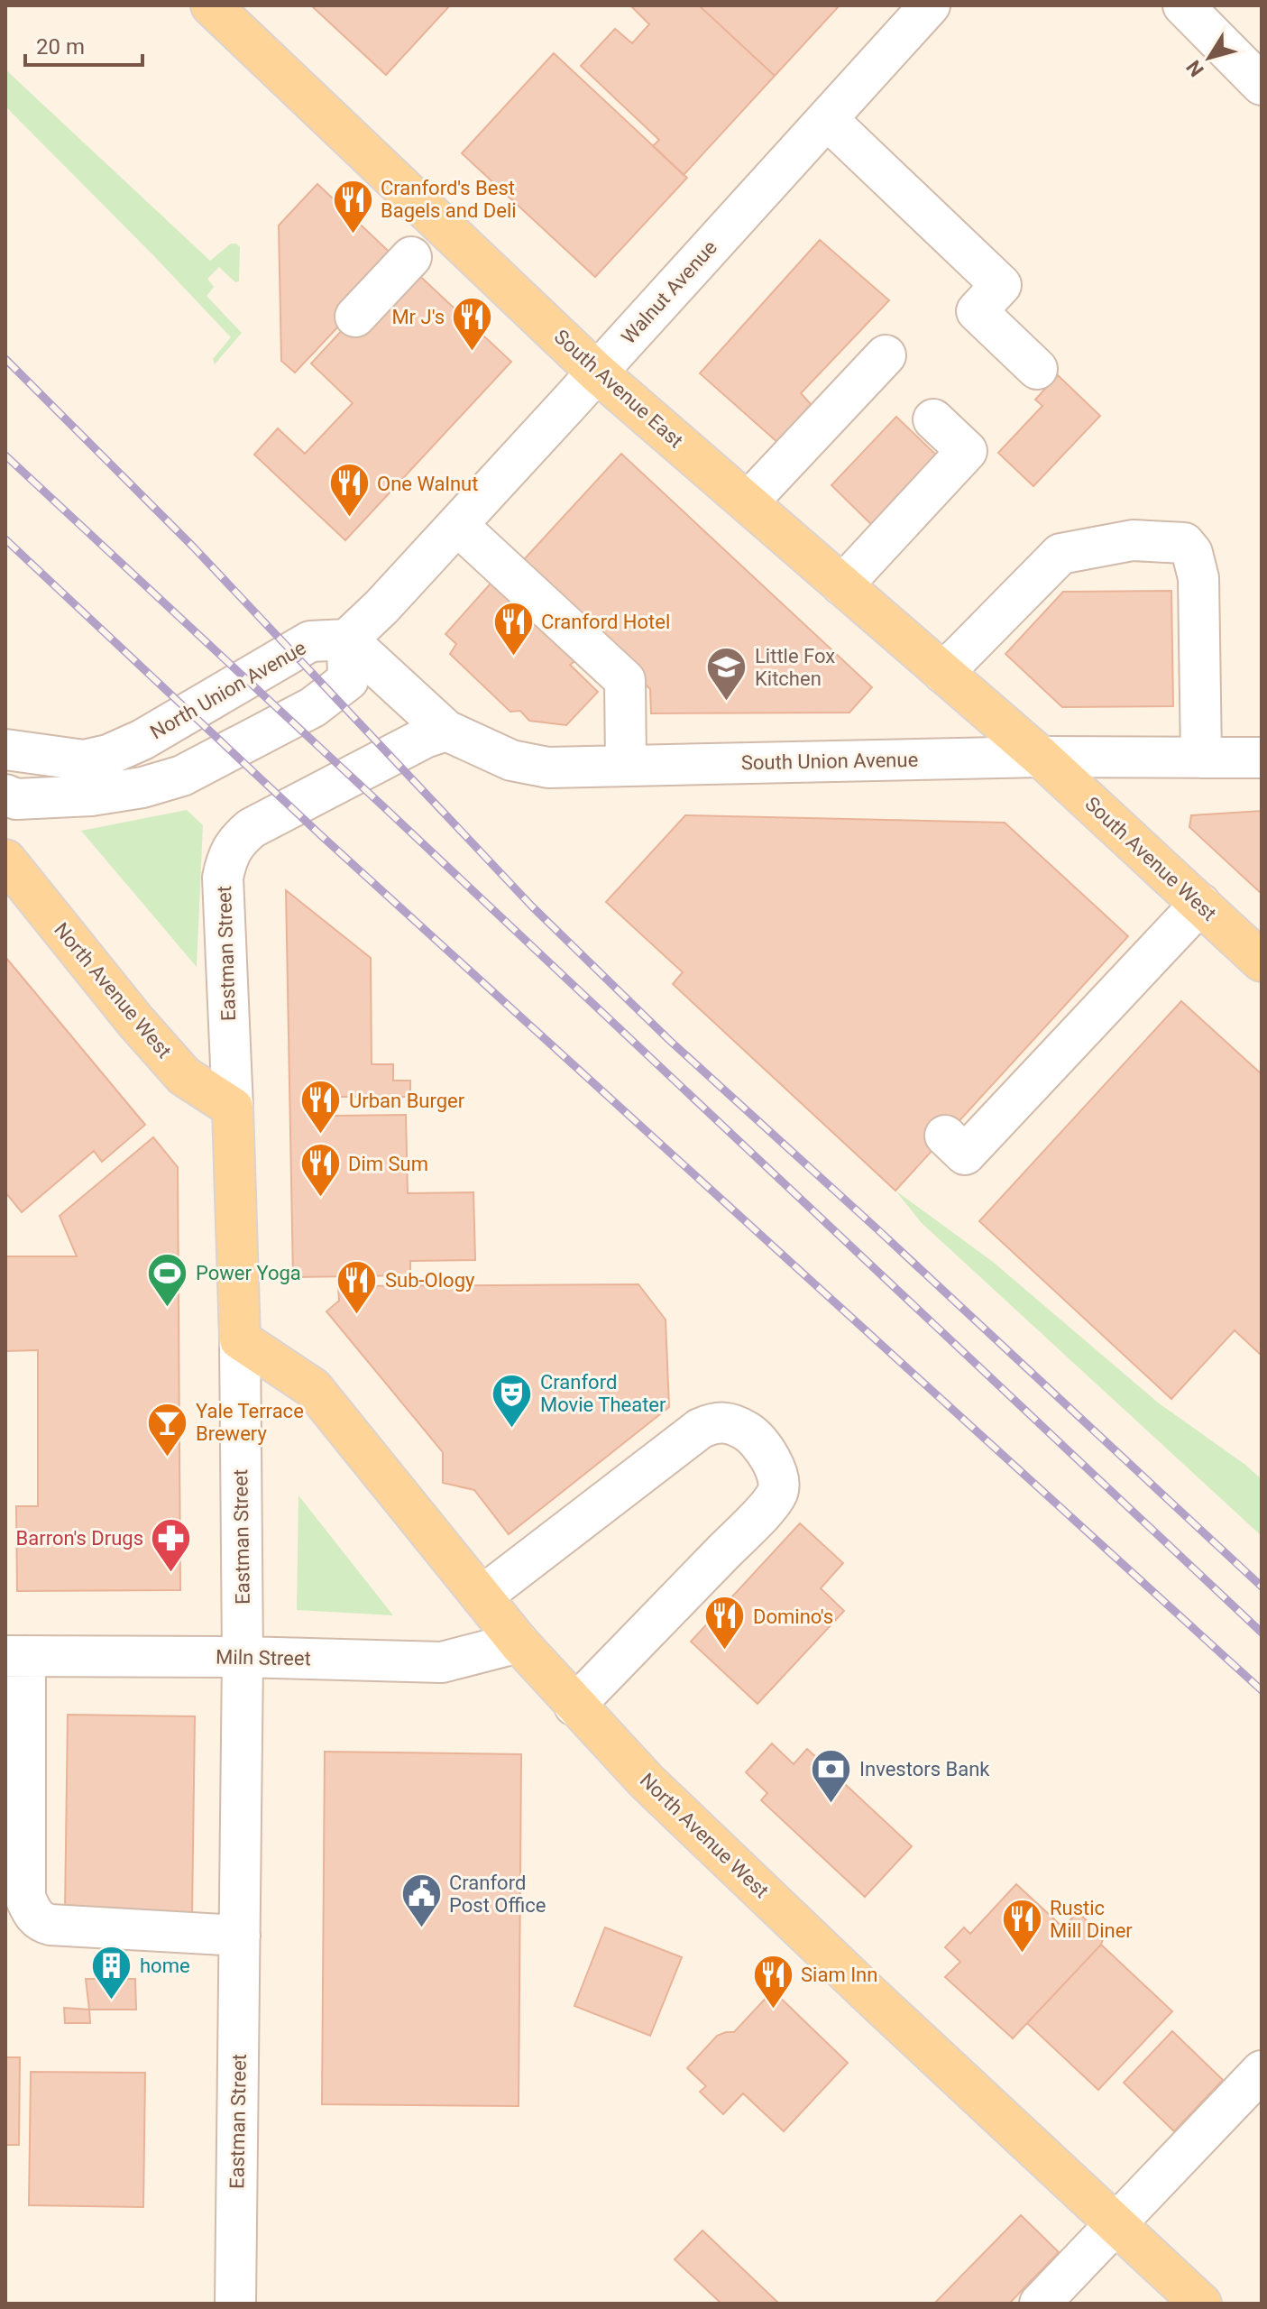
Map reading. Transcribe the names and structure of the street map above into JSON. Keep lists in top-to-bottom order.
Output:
{
  "streets": {
    "main road": [
      "South Avenue East",
      "South Avenue West",
      "Eastman Street",
      "North Avenue West"
    ],
    "street": [
      "Walnut Avenue",
      "North Union Avenue",
      "South Union Avenue",
      "Miln Street"
    ]
  },
  "crossings": [
    ["Walnut Avenue", "South Avenue East"],
    ["Walnut Avenue", "North Union Avenue"],
    ["Walnut Avenue", "South Union Avenue"],
    ["South Avenue East", "South Union Avenue"],
    ["South Avenue East", "South Avenue West"],
    ["North Union Avenue", "South Union Avenue"],
    ["South Union Avenue", "South Avenue West"],
    ["South Union Avenue", "Eastman Street"],
    ["Eastman Street", "North Avenue West"],
    ["Eastman Street", "Miln Street"],
    ["North Avenue West", "Miln Street"]
  ],
  "places": {
    "restaurant": [
      "Cranford's Best Bagels and Deli",
      "Mr J's",
      "One Walnut",
      "Cranford Hotel",
      "Urban Burger",
      "Dim Sum",
      "Sub-Ology",
      "Domino's",
      "Rustic Mill Diner",
      "Siam Inn"
    ],
    "school or university": ["Little Fox Kitchen"],
    "sports": ["Power Yoga"],
    "theatre": ["Cranford Movie Theater"],
    "bar": ["Yale Terrace Brewery"],
    "pharmacy": ["Barron's Drugs"],
    "bank": ["Investors Bank"],
    "public building": ["Cranford Post Office"],
    "building": ["home"]
  },
  "scale_bar": "20 m",
  "north": "bottom left"
}
